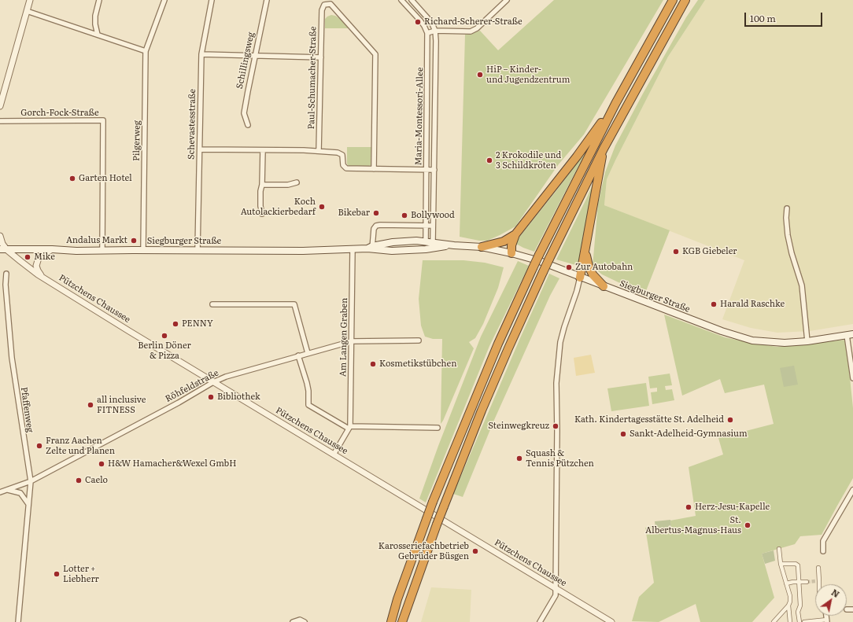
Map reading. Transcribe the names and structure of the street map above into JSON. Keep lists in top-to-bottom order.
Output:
{
  "streets": {
    "main road": ["Siegburger Straße"],
    "street": [
      "Schillingsweg",
      "Paul-Schumacher-Straße",
      "Gorch-Fock-Straße",
      "Maria-Montessori-Allee",
      "Schevastesstraße",
      "Pilgerweg",
      "Pützchens Chaussee",
      "Am Langen Graben",
      "Röhfeldstraße",
      "Pfaffenweg"
    ]
  },
  "crossings": [
    ["Gorch-Fock-Straße", "Siegburger Straße"],
    ["Maria-Montessori-Allee", "Siegburger Straße"],
    ["Schevastesstraße", "Siegburger Straße"],
    ["Pilgerweg", "Siegburger Straße"],
    ["Siegburger Straße", "Pützchens Chaussee"],
    ["Siegburger Straße", "Am Langen Graben"],
    ["Pützchens Chaussee", "Am Langen Graben"],
    ["Pützchens Chaussee", "Röhfeldstraße"],
    ["Am Langen Graben", "Röhfeldstraße"],
    ["Röhfeldstraße", "Pfaffenweg"]
  ],
  "places": [
    "Richard-Scherer-Straße",
    "HiP – Kinder- und Jugendzentrum",
    "2 Krokodile und 3 Schildkröten",
    "Garten Hotel",
    "Koch Autolackierbedarf",
    "Bikebar",
    "Bollywood",
    "Andalus Markt",
    "KGB Giebeler",
    "Mike",
    "Zur Autobahn",
    "Harald Raschke",
    "PENNY",
    "Berlin Döner & Pizza",
    "Kosmetikstübchen",
    "Bibliothek",
    "all inclusive FITNESS",
    "Kath. Kindertagesstätte St. Adelheid",
    "Steinwegkreuz",
    "Sankt-Adelheid-Gymnasium",
    "Franz Aachen Zelte und Planen",
    "Squash & Tennis Pützchen",
    "H&W Hamacher&Wexel GmbH",
    "Caelo",
    "Herz-Jesu-Kapelle",
    "St. Albertus-Magnus-Haus",
    "Karosseriefachbetrieb Gebrüder Büsgen",
    "Lotter + Liebherr"
  ],
  "scale_bar": "100 m",
  "north": "top right"
}
